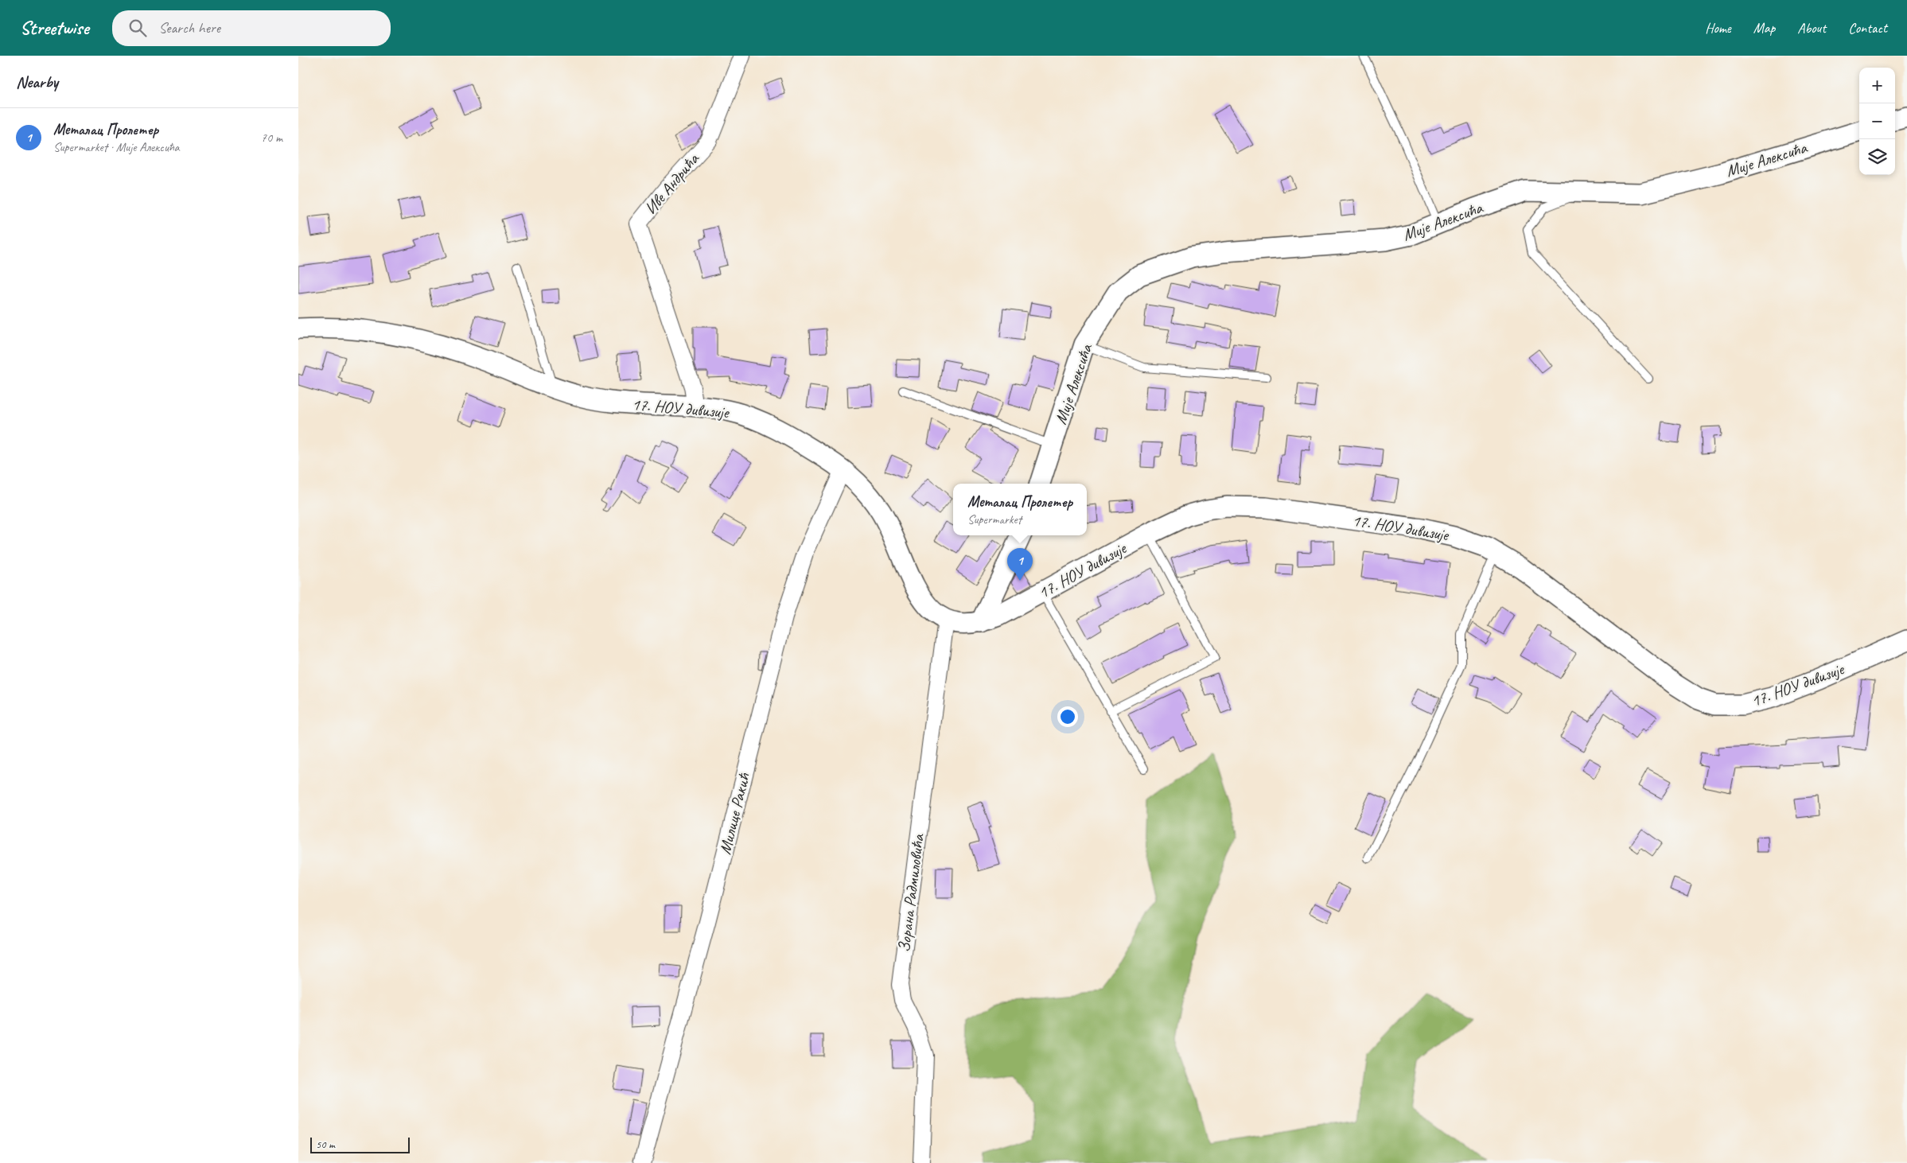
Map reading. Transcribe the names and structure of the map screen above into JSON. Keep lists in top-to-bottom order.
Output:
{
  "streets": {
    "street": [
      "Мије Алексића",
      "Иве Андрића",
      "17. НОУ дивизије",
      "Милице Ракић",
      "Зорана Радмиловића"
    ]
  },
  "crossings": [
    ["Иве Андрића", "17. НОУ дивизије"],
    ["17. НОУ дивизије", "Милице Ракић"],
    ["17. НОУ дивизије", "Зорана Радмиловића"]
  ],
  "scale_bar": "50 m",
  "page": {
    "header": "Streetwise",
    "search": "Search here",
    "nav": [
      "Home",
      "Map",
      "About",
      "Contact"
    ],
    "heading": "Nearby",
    "map_buttons": ["+", "−"],
    "list": [
      {
        "mark": "1",
        "name": "Металац Пролетер",
        "note": "Supermarket · Мије Алексића",
        "value": "70 m"
      }
    ],
    "popup": ["Металац Пролетер", "Supermarket"],
    "pins": "1",
    "scale": "50 m"
  }
}
